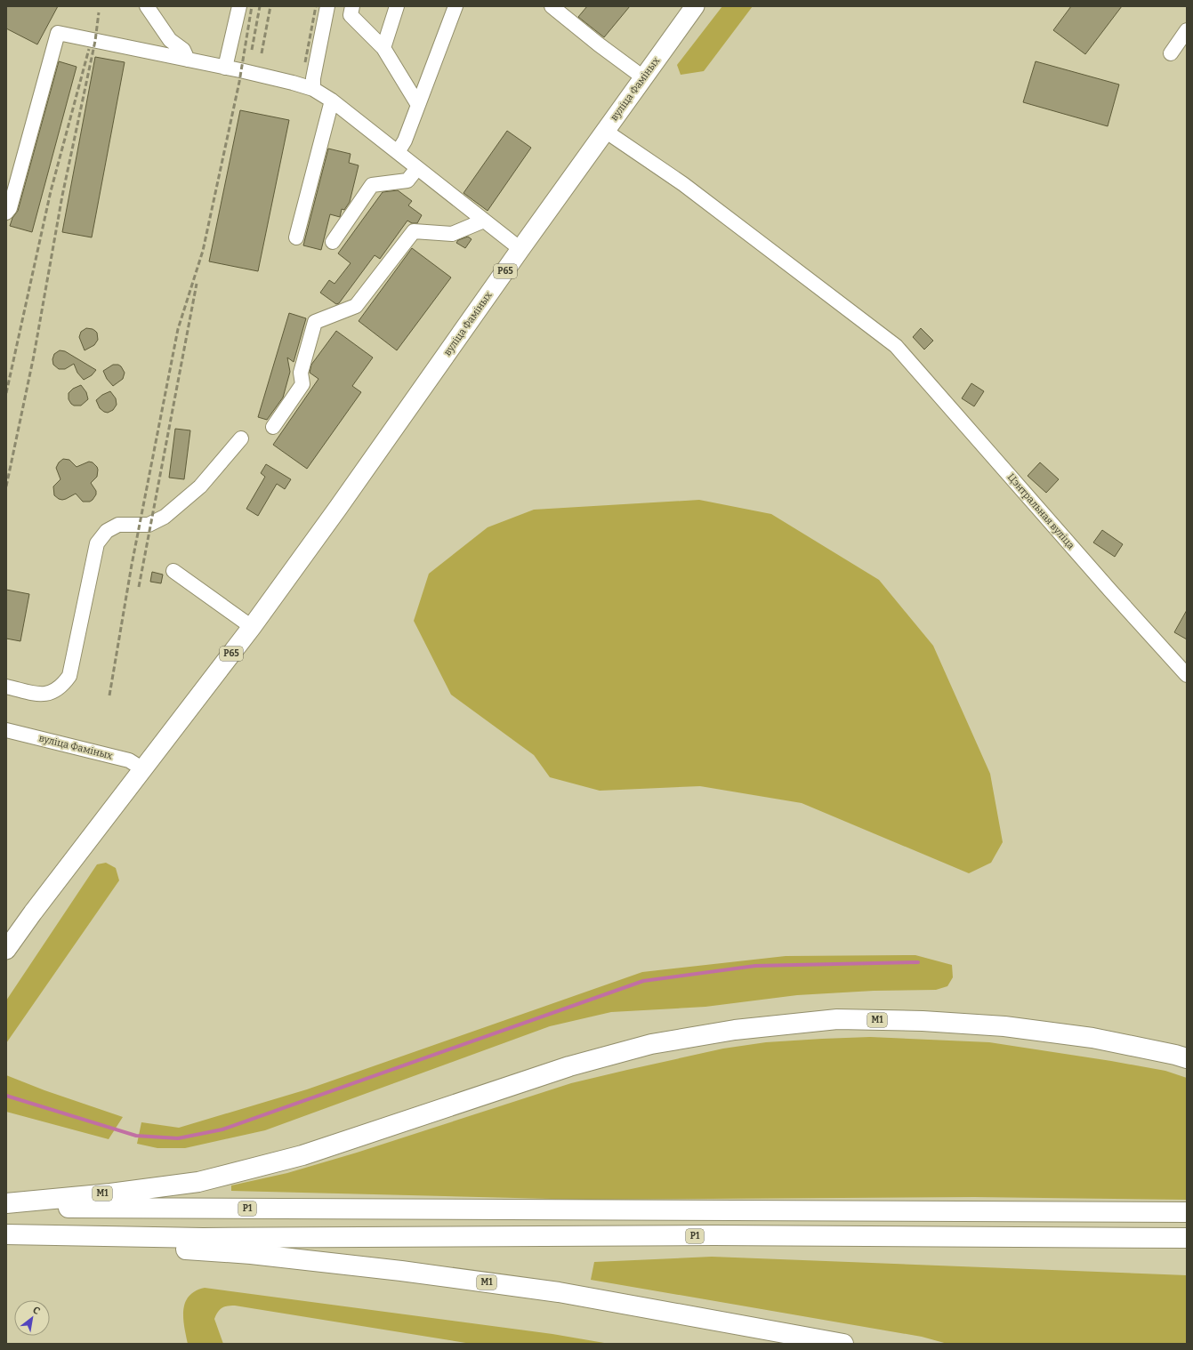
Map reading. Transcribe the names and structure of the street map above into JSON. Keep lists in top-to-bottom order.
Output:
{
  "streets": {
    "highway": ["М1", "Р1"],
    "main road": ["вуліца Фаміных", "Р65"],
    "street": ["Цэнтральная вуліца"]
  },
  "crossings": [
    ["вуліца Фаміных", "Р65"],
    ["вуліца Фаміных", "Цэнтральная вуліца"],
    ["М1", "Р1"]
  ],
  "north": "top right"
}
